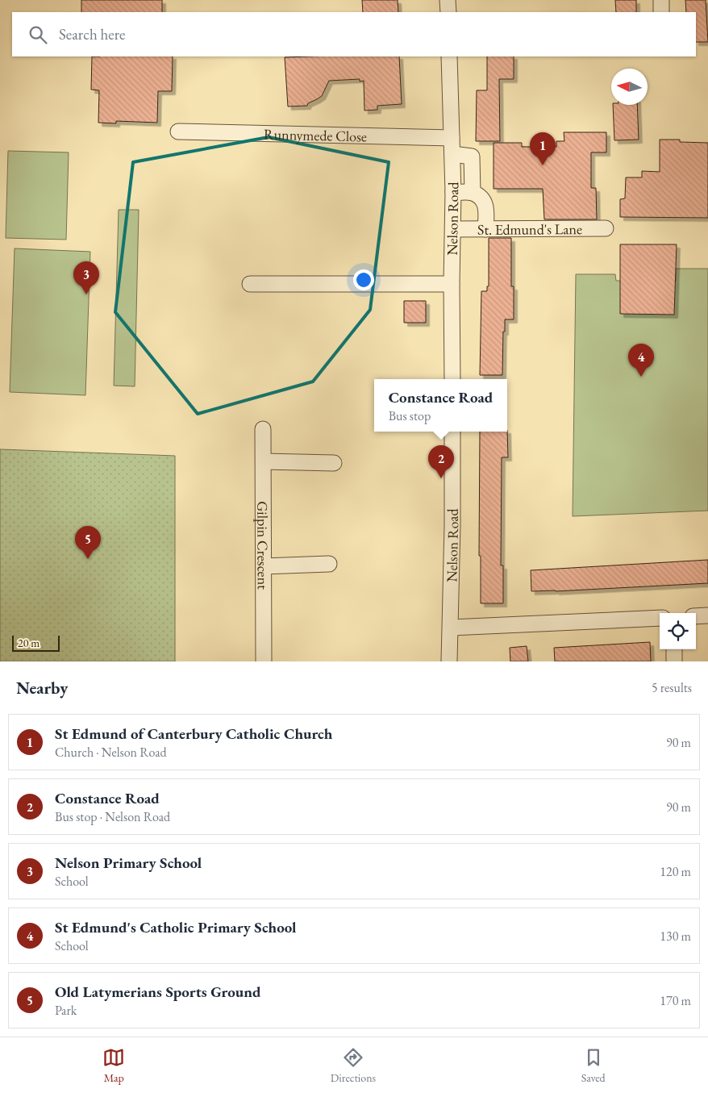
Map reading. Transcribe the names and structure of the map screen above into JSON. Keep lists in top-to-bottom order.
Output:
{
  "streets": {
    "street": [
      "Runnymede Close",
      "Nelson Road",
      "St. Edmund's Lane",
      "Gilpin Crescent"
    ]
  },
  "crossings": [
    ["Runnymede Close", "Nelson Road"],
    ["Nelson Road", "St. Edmund's Lane"]
  ],
  "scale_bar": "20 m",
  "north": "left",
  "page": {
    "search": "Search here",
    "pins": [
      "1",
      "3",
      "4",
      "2",
      "5"
    ],
    "popup": ["Constance Road", "Bus stop"],
    "scale": "20 m",
    "heading": ["Nearby", "5 results"],
    "list": [
      {
        "mark": "1",
        "name": "St Edmund of Canterbury Catholic Church",
        "note": "Church · Nelson Road",
        "value": "90 m"
      },
      {
        "mark": "2",
        "name": "Constance Road",
        "note": "Bus stop · Nelson Road",
        "value": "90 m"
      },
      {
        "mark": "3",
        "name": "Nelson Primary School",
        "note": "School",
        "value": "120 m"
      },
      {
        "mark": "4",
        "name": "St Edmund's Catholic Primary School",
        "note": "School",
        "value": "130 m"
      },
      {
        "mark": "5",
        "name": "Old Latymerians Sports Ground",
        "note": "Park",
        "value": "170 m"
      }
    ],
    "nav": ["Map", "Directions", "Saved"]
  }
}
